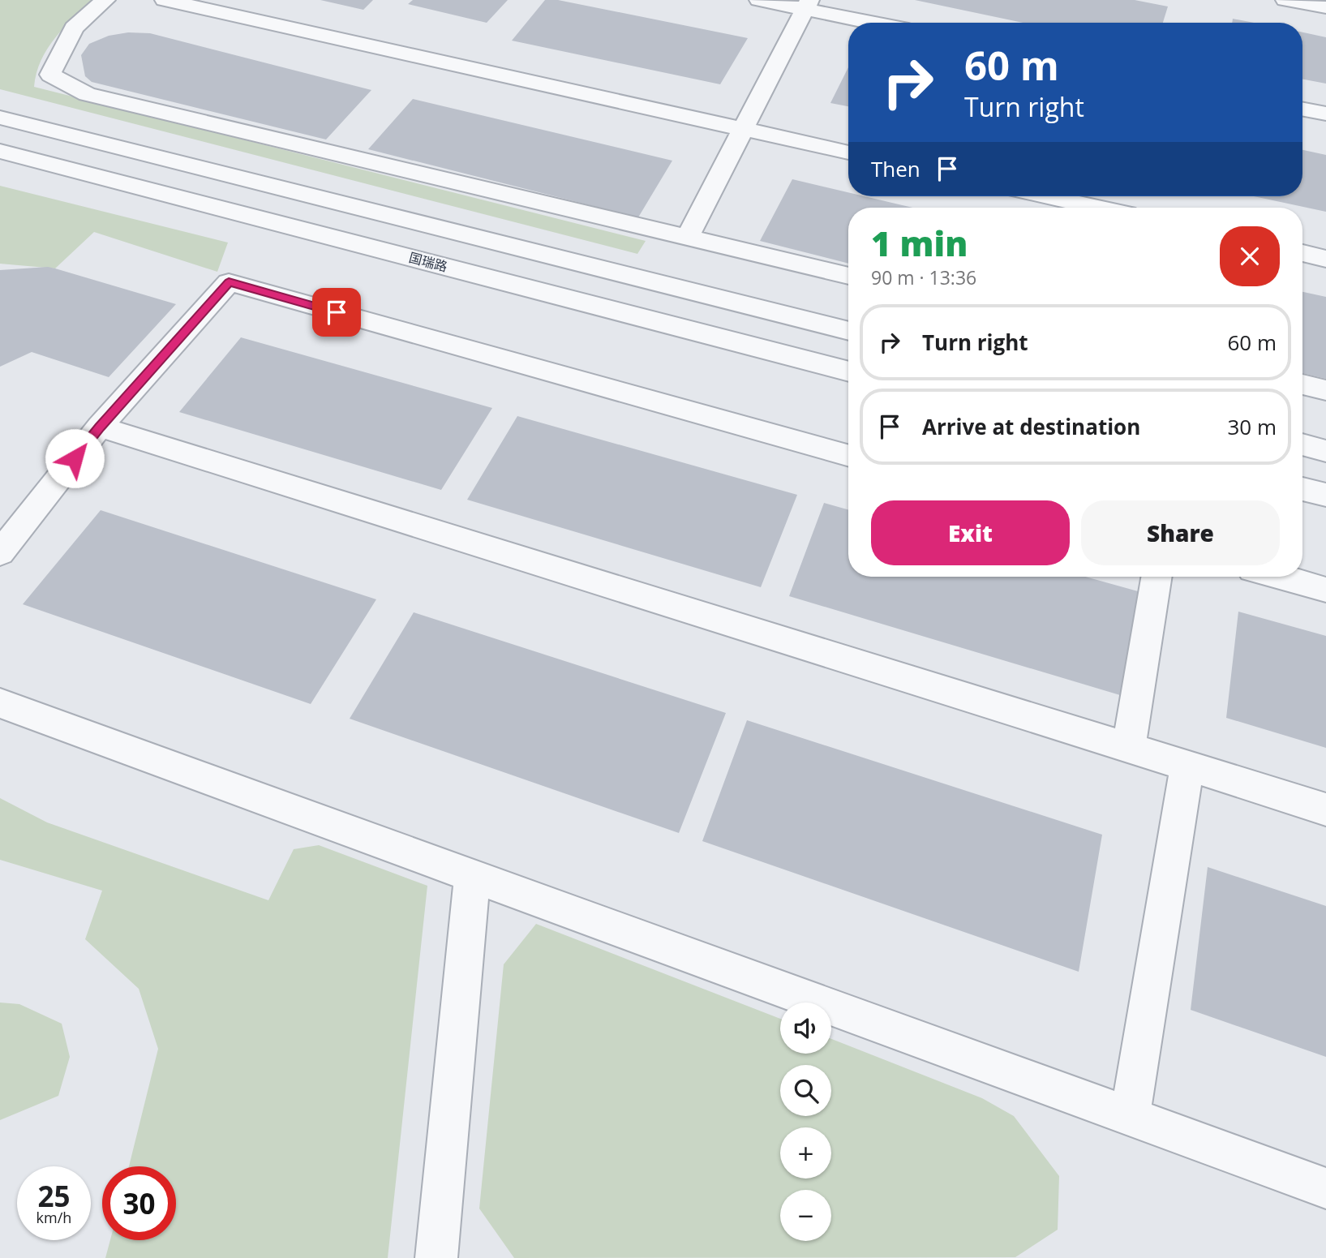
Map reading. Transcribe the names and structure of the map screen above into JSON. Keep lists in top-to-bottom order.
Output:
{
  "streets": {
    "street": ["国瑞路"]
  },
  "page": {
    "turn": ["60 m", "Turn right"],
    "then": "Then",
    "heading": ["1 min", "90 m · 13:36"],
    "list": [
      {
        "name": "Turn right",
        "value": "60 m"
      },
      {
        "name": "Arrive at destination",
        "value": "30 m"
      }
    ],
    "buttons": ["Exit", "Share"],
    "map_buttons": ["+", "−"],
    "speed": "25 km/h",
    "limit": "30"
  }
}
